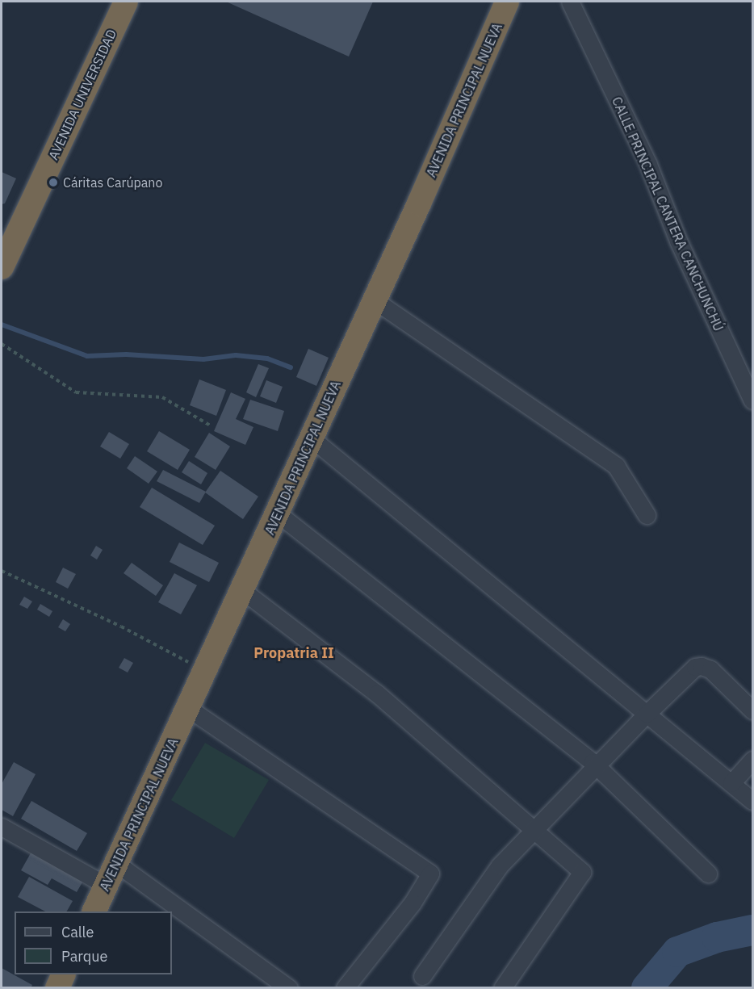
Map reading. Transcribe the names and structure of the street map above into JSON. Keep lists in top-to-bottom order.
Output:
{
  "streets": {
    "highway": ["AVENIDA UNIVERSIDAD", "AVENIDA PRINCIPAL NUEVA"],
    "street": ["CALLE PRINCIPAL CANTERA CANCHUNCHÚ"]
  },
  "districts": ["Propatria II"],
  "places": ["Cáritas Carúpano"],
  "legend": ["Calle", "Parque"]
}
